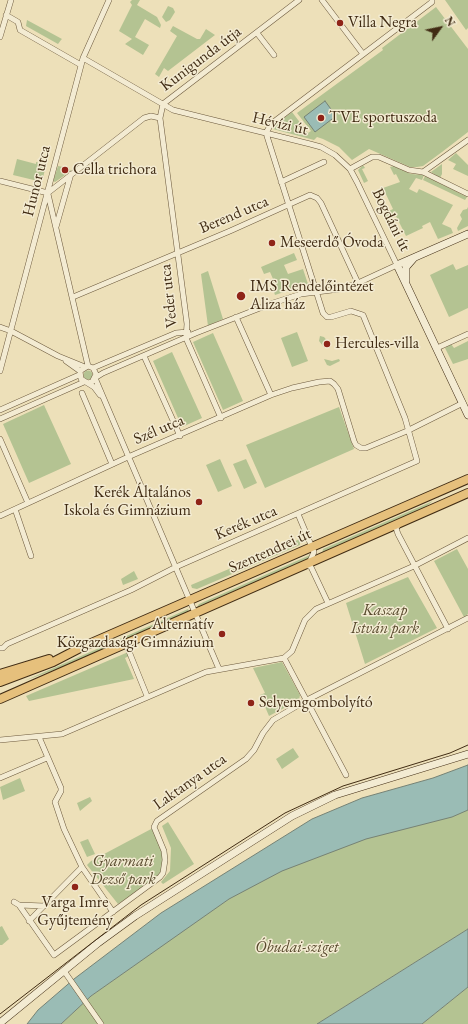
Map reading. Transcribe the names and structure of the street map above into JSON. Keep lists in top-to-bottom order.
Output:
{
  "streets": {
    "main road": ["Bogdáni út", "Szentendrei út"],
    "street": [
      "Kunigunda útja",
      "Hévízi út",
      "Hunor utca",
      "Berend utca",
      "Veder utca",
      "Szél utca",
      "Kerék utca",
      "Laktanya utca"
    ]
  },
  "crossings": [
    ["Kunigunda útja", "Hévízi út"],
    ["Kunigunda útja", "Veder utca"],
    ["Hévízi út", "Hunor utca"],
    ["Hévízi út", "Bogdáni út"],
    ["Berend utca", "Veder utca"],
    ["Veder utca", "Szél utca"],
    ["Szél utca", "Kerék utca"]
  ],
  "parks": ["Kaszap István park", "Gyarmati Dezső park", "Óbudai-sziget"],
  "places": [
    "Villa Negra",
    "TVE sportuszoda",
    "Cella trichora",
    "Meseerdő Óvoda",
    "IMS Rendelőintézet Aliza ház",
    "Hercules-villa",
    "Kerék Általános Iskola és Gimnázium",
    "Alternatív Közgazdasági Gimnázium",
    "Selyemgombolyító",
    "Varga Imre Gyűjtemény"
  ],
  "north": "top right"
}
